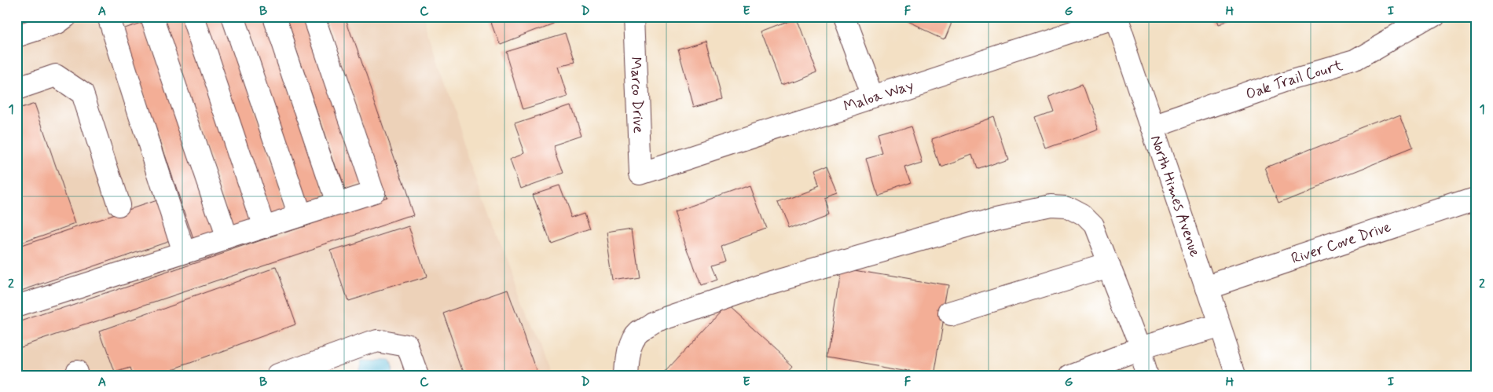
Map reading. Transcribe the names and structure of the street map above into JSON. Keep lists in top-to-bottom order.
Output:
{
  "streets": {
    "street": [
      "Oak Trail Court",
      "Marco Drive",
      "Maloa Way",
      "North Himes Avenue",
      "River Cove Drive"
    ]
  },
  "crossings": [
    ["Oak Trail Court", "North Himes Avenue"],
    ["Marco Drive", "Maloa Way"],
    ["Maloa Way", "North Himes Avenue"],
    ["North Himes Avenue", "River Cove Drive"]
  ],
  "grid": {
    "columns": [
      "A",
      "B",
      "C",
      "D",
      "E",
      "F",
      "G",
      "H",
      "I"
    ],
    "rows": ["1", "2"]
  }
}
